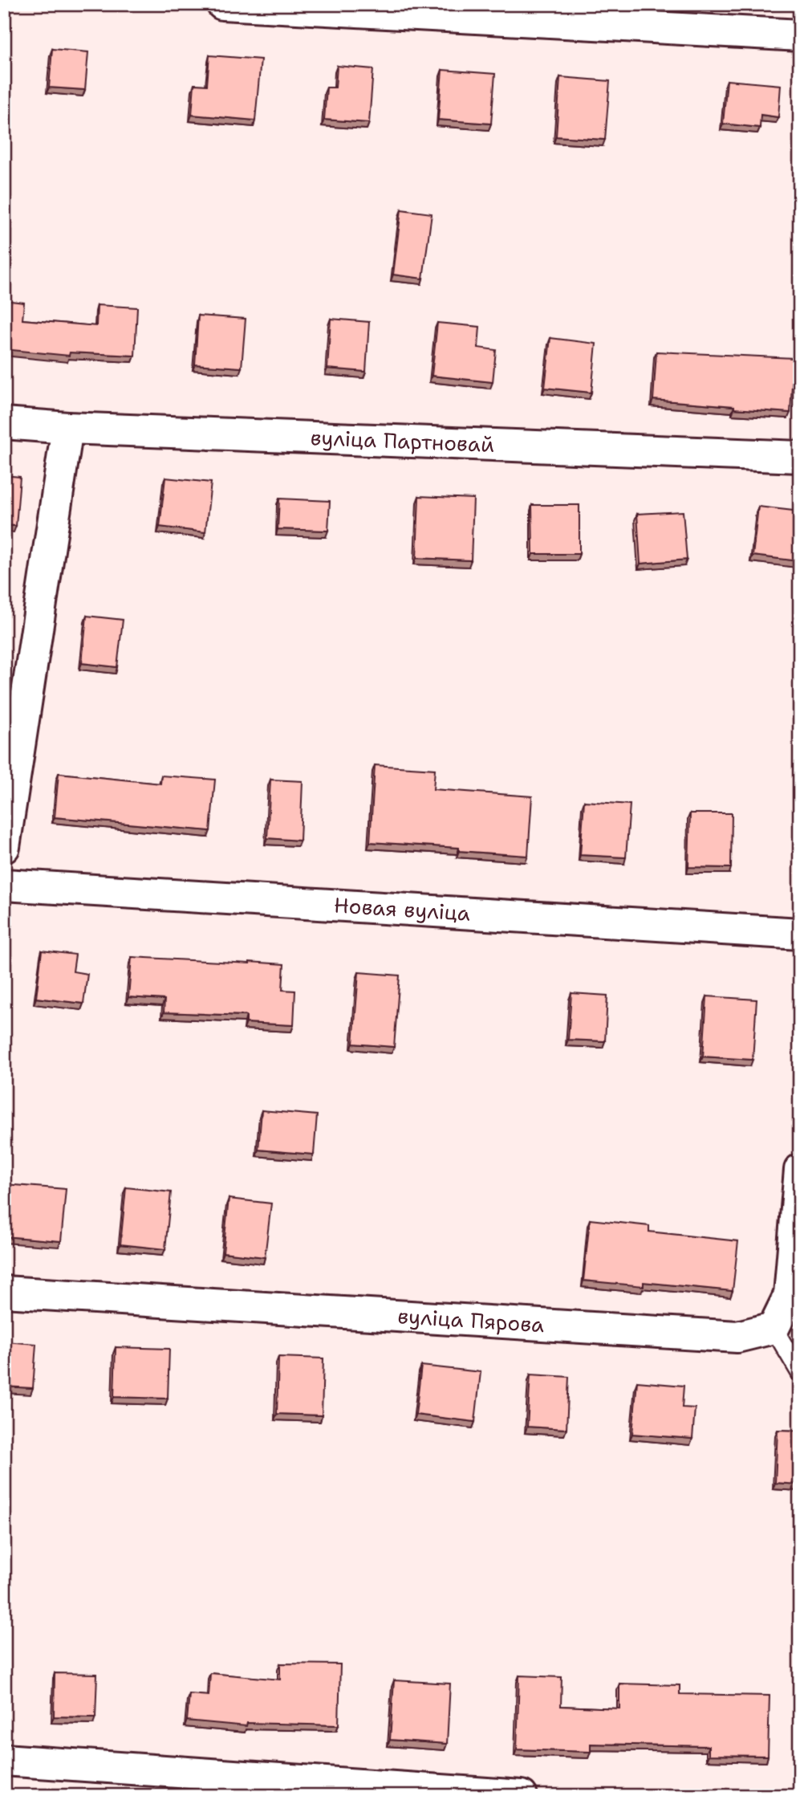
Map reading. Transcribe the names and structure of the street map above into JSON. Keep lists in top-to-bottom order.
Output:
{
  "streets": {
    "street": ["вуліца Партновай", "Новая вуліца", "вуліца Пярова"]
  }
}
